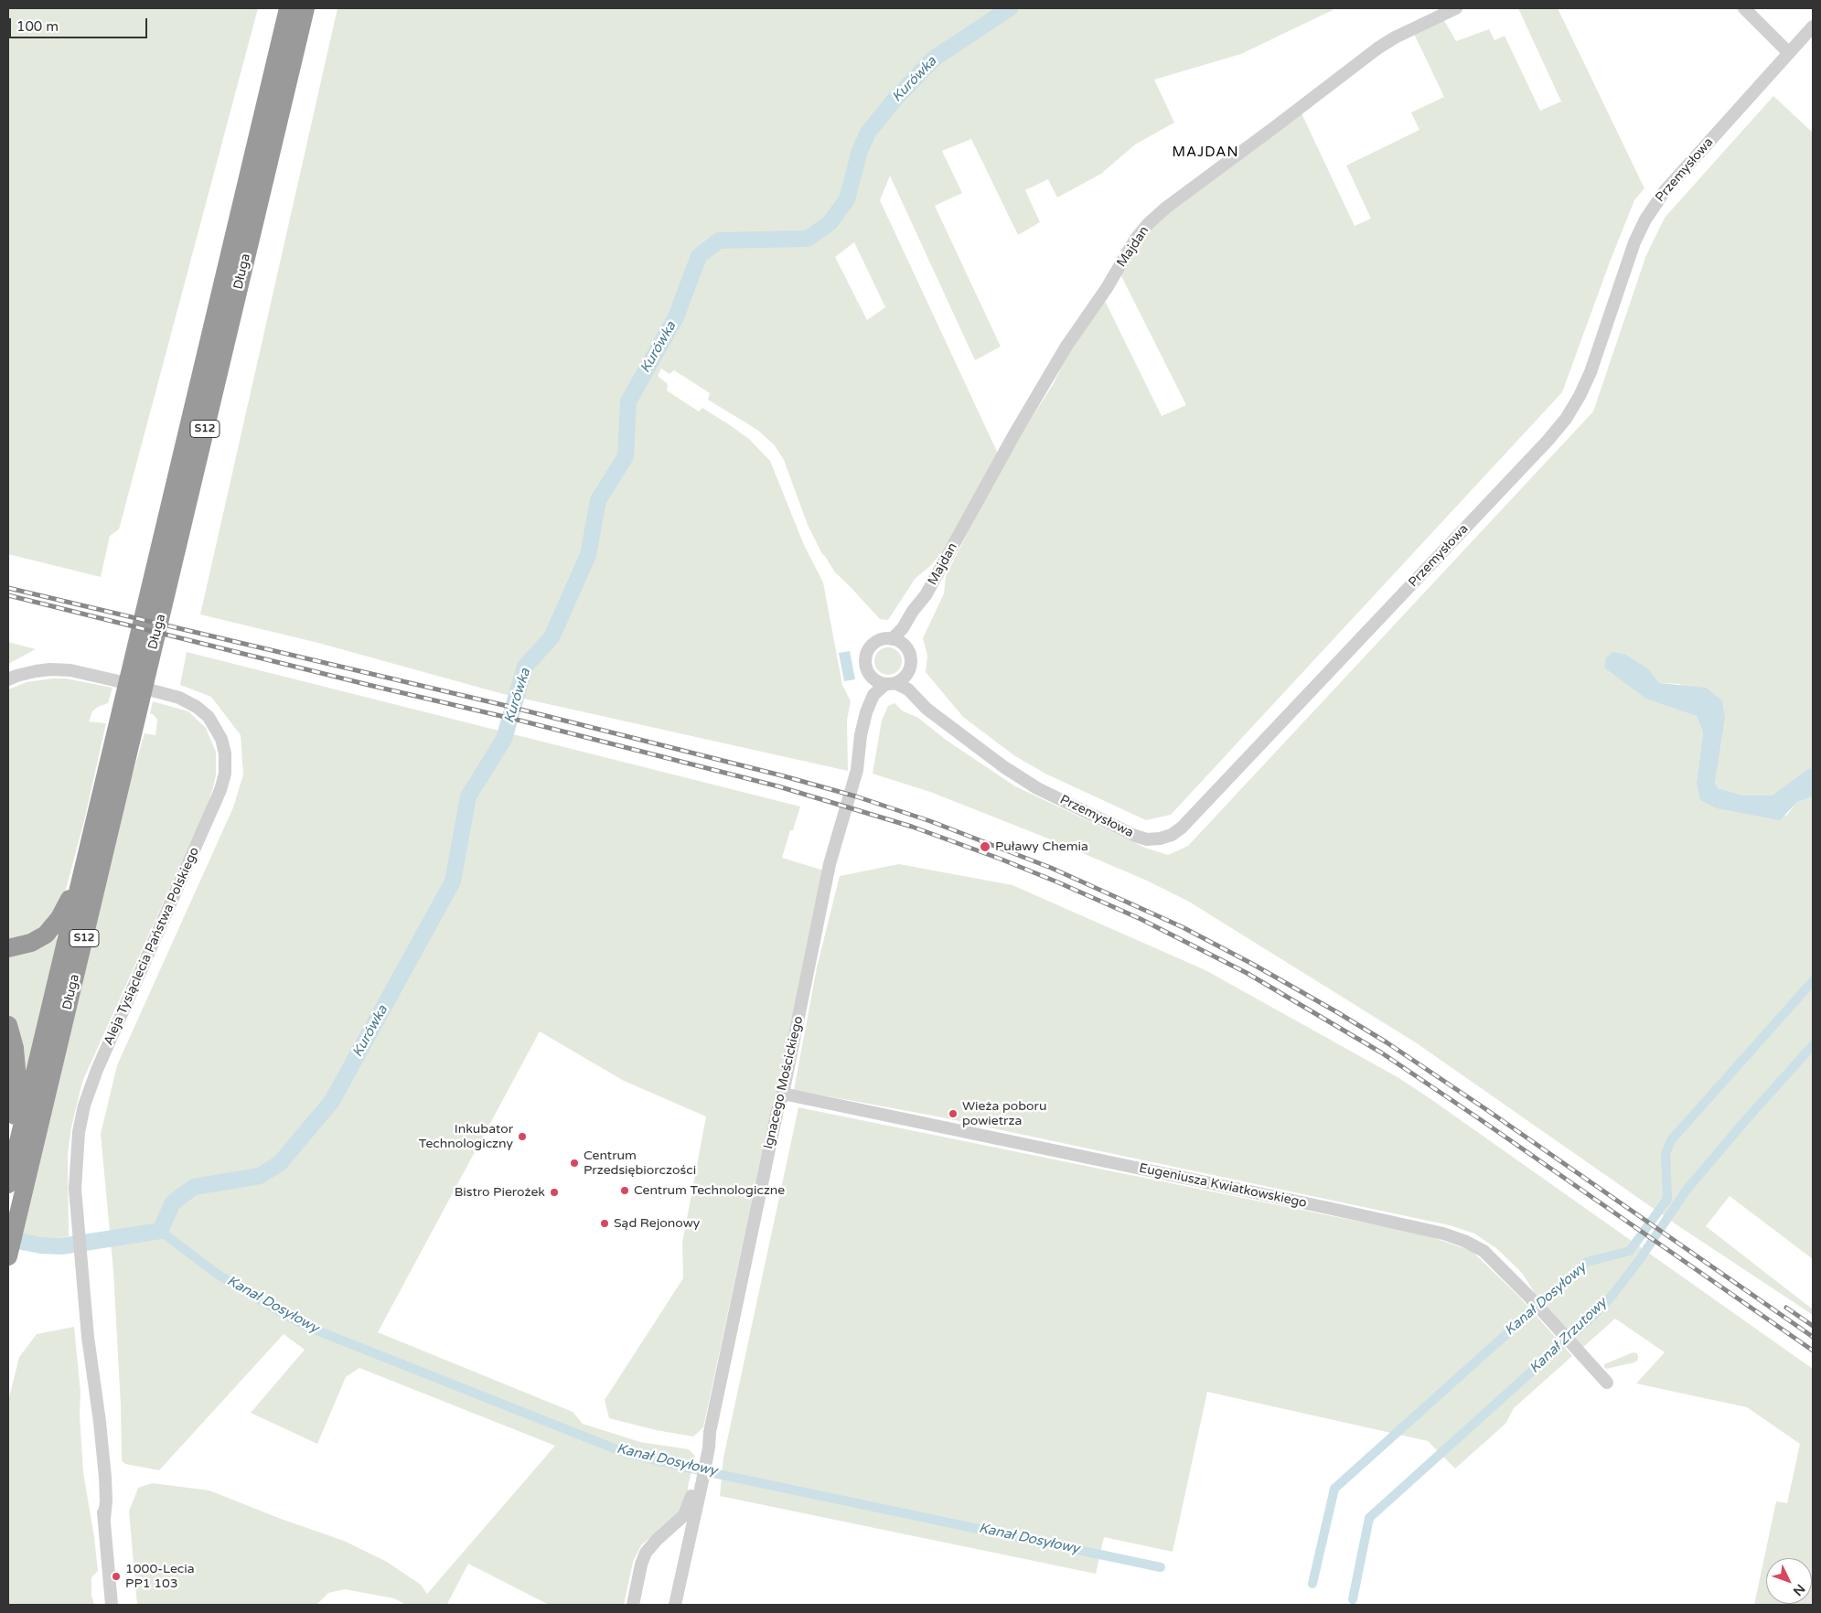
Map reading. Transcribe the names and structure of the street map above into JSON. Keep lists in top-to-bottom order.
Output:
{
  "streets": {
    "highway": ["Długa", "S12"],
    "street": [
      "Przemysłowa",
      "Majdan",
      "Aleja Tysiąclecia Państwa Polskiego",
      "Ignacego Mościckiego",
      "Eugeniusza Kwiatkowskiego"
    ]
  },
  "crossings": [
    ["Przemysłowa", "Majdan"],
    ["Przemysłowa", "Ignacego Mościckiego"],
    ["Majdan", "Ignacego Mościckiego"],
    ["Długa", "S12"],
    ["Ignacego Mościckiego", "Eugeniusza Kwiatkowskiego"]
  ],
  "districts": ["MAJDAN"],
  "water": ["Kurówka", "Kanał Dosyłowy", "Kanał Zrzutowy"],
  "places": [
    "Puławy Chemia",
    "Wieża poboru powietrza",
    "Inkubator Technologiczny",
    "Centrum Przedsiębiorczości",
    "Centrum Technologiczne",
    "Bistro Pierożek",
    "Sąd Rejonowy",
    "1000-Lecia PP1 103"
  ],
  "scale_bar": "100 m",
  "north": "bottom right"
}
